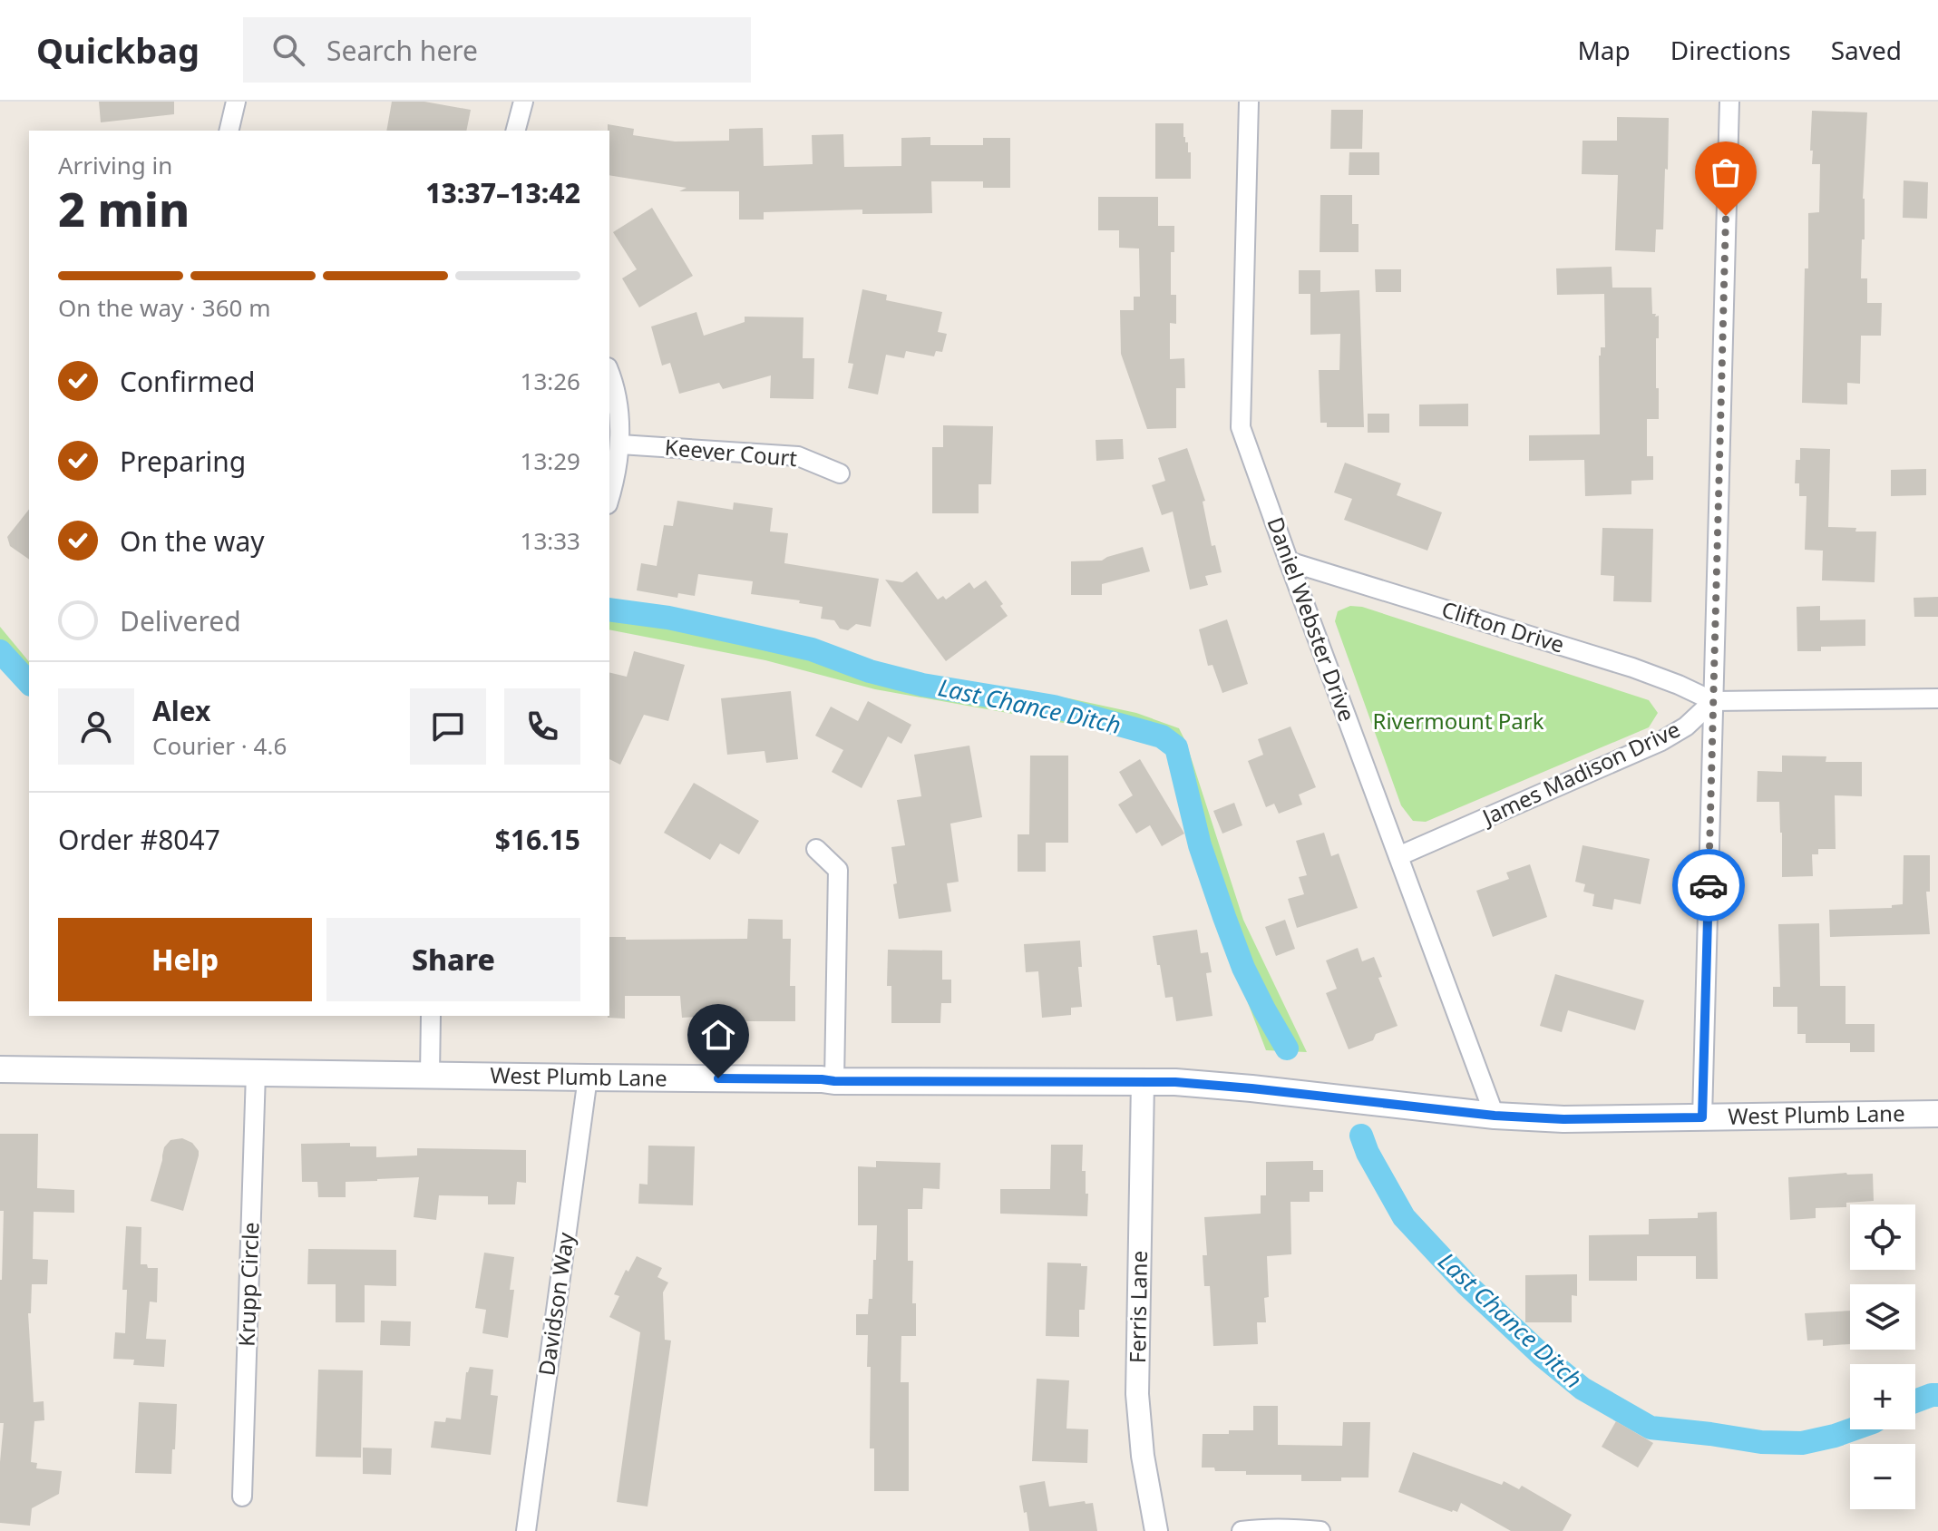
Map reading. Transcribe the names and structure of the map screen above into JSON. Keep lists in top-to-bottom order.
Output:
{
  "streets": {
    "main road": ["West Plumb Lane"],
    "street": [
      "Keever Court",
      "Daniel Webster Drive",
      "Clifton Drive",
      "James Madison Drive",
      "Krupp Circle",
      "Davidson Way",
      "Ferris Lane"
    ]
  },
  "crossings": [
    ["Daniel Webster Drive", "Clifton Drive"],
    ["Daniel Webster Drive", "James Madison Drive"],
    ["Daniel Webster Drive", "West Plumb Lane"],
    ["Clifton Drive", "James Madison Drive"],
    ["West Plumb Lane", "Krupp Circle"],
    ["West Plumb Lane", "Davidson Way"],
    ["West Plumb Lane", "Ferris Lane"]
  ],
  "water": ["Last Chance Ditch"],
  "parks": ["Rivermount Park"],
  "page": {
    "header": "Quickbag",
    "search": "Search here",
    "nav": ["Map", "Directions", "Saved"],
    "heading": ["2 min", "Arriving in", "13:37–13:42"],
    "panel": [
      "Alex",
      "Courier · 4.6",
      "Order #8047",
      "$16.15"
    ],
    "bar": "On the way · 360 m",
    "list": [
      ["Confirmed", "13:26"],
      ["Preparing", "13:29"],
      ["On the way", "13:33"],
      "Delivered"
    ],
    "buttons": ["Help", "Share"],
    "map_buttons": ["+", "−"]
  }
}
